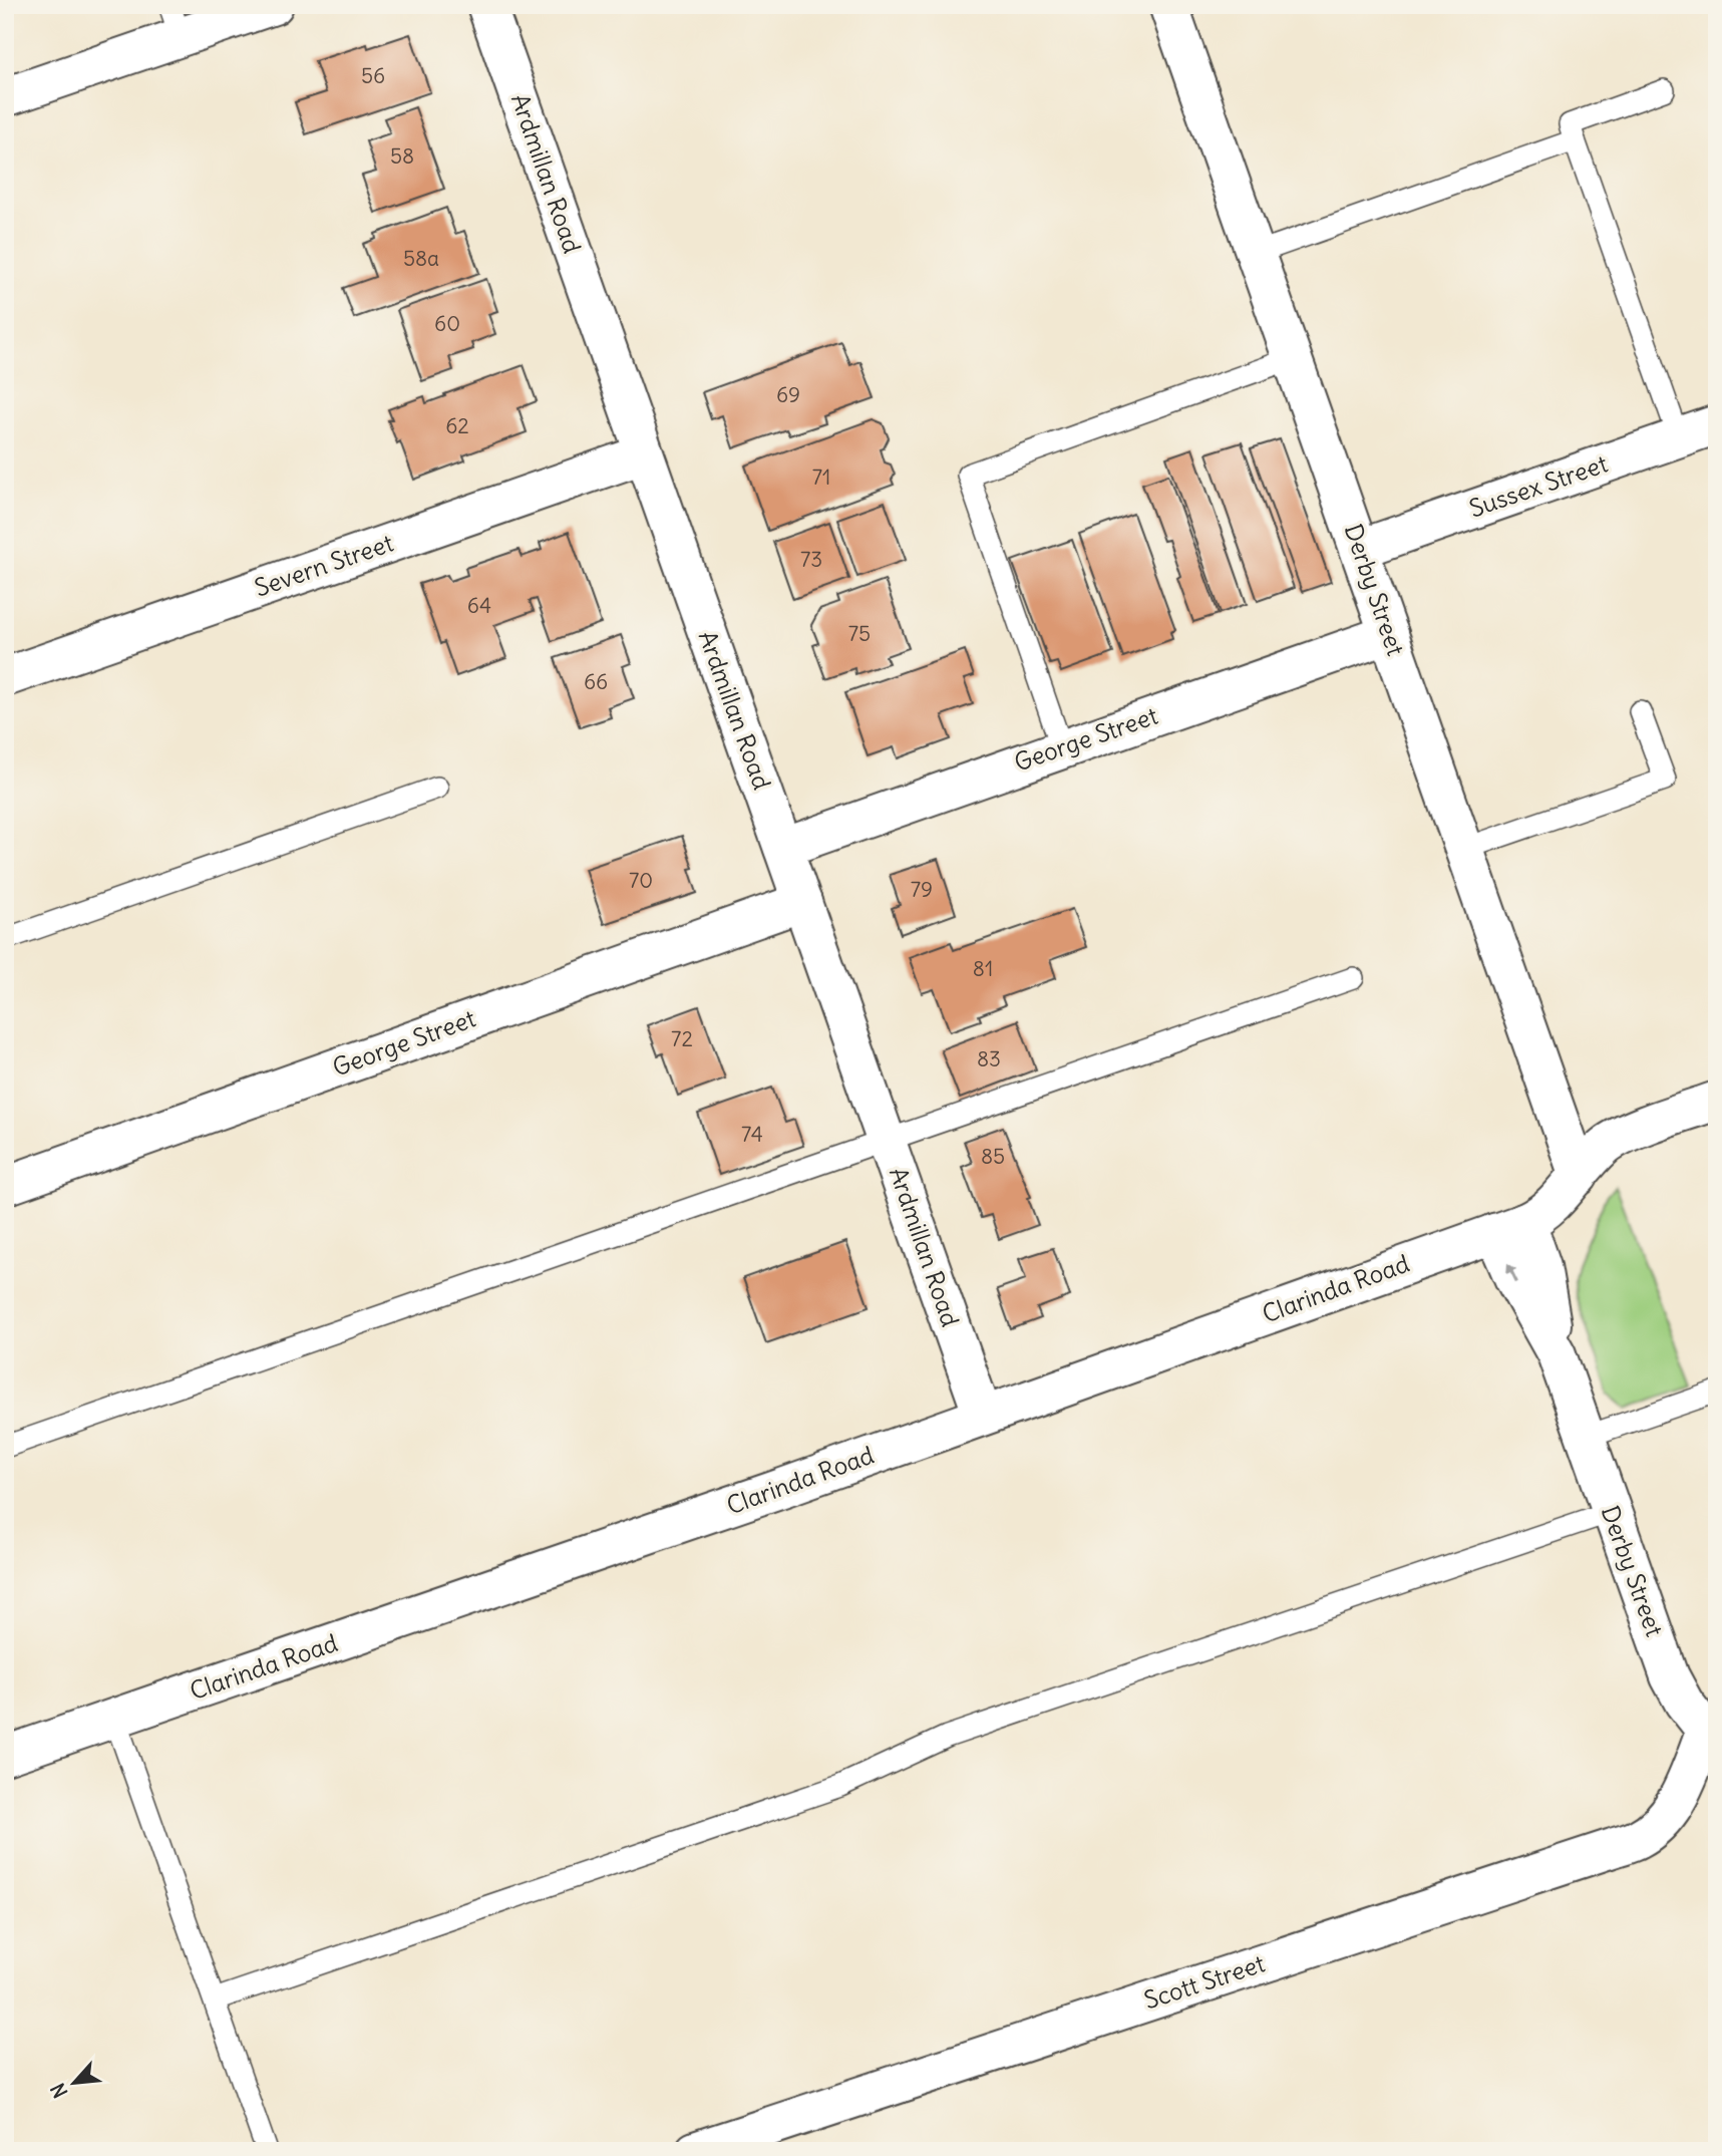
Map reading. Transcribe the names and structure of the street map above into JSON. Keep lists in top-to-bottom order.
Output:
{
  "streets": {
    "street": [
      "Ardmillan Road",
      "Sussex Street",
      "Severn Street",
      "Derby Street",
      "George Street",
      "Clarinda Road",
      "Scott Street"
    ]
  },
  "crossings": [
    ["Ardmillan Road", "Severn Street"],
    ["Ardmillan Road", "George Street"],
    ["Ardmillan Road", "Clarinda Road"],
    ["Sussex Street", "Derby Street"],
    ["Derby Street", "George Street"],
    ["Derby Street", "Clarinda Road"],
    ["Derby Street", "Scott Street"]
  ],
  "house_numbers": [
    "56",
    "58",
    "58a",
    "60",
    "69",
    "62",
    "71",
    "73",
    "64",
    "75",
    "66",
    "70",
    "79",
    "81",
    "72",
    "83",
    "74",
    "85"
  ],
  "north": "bottom left"
}
